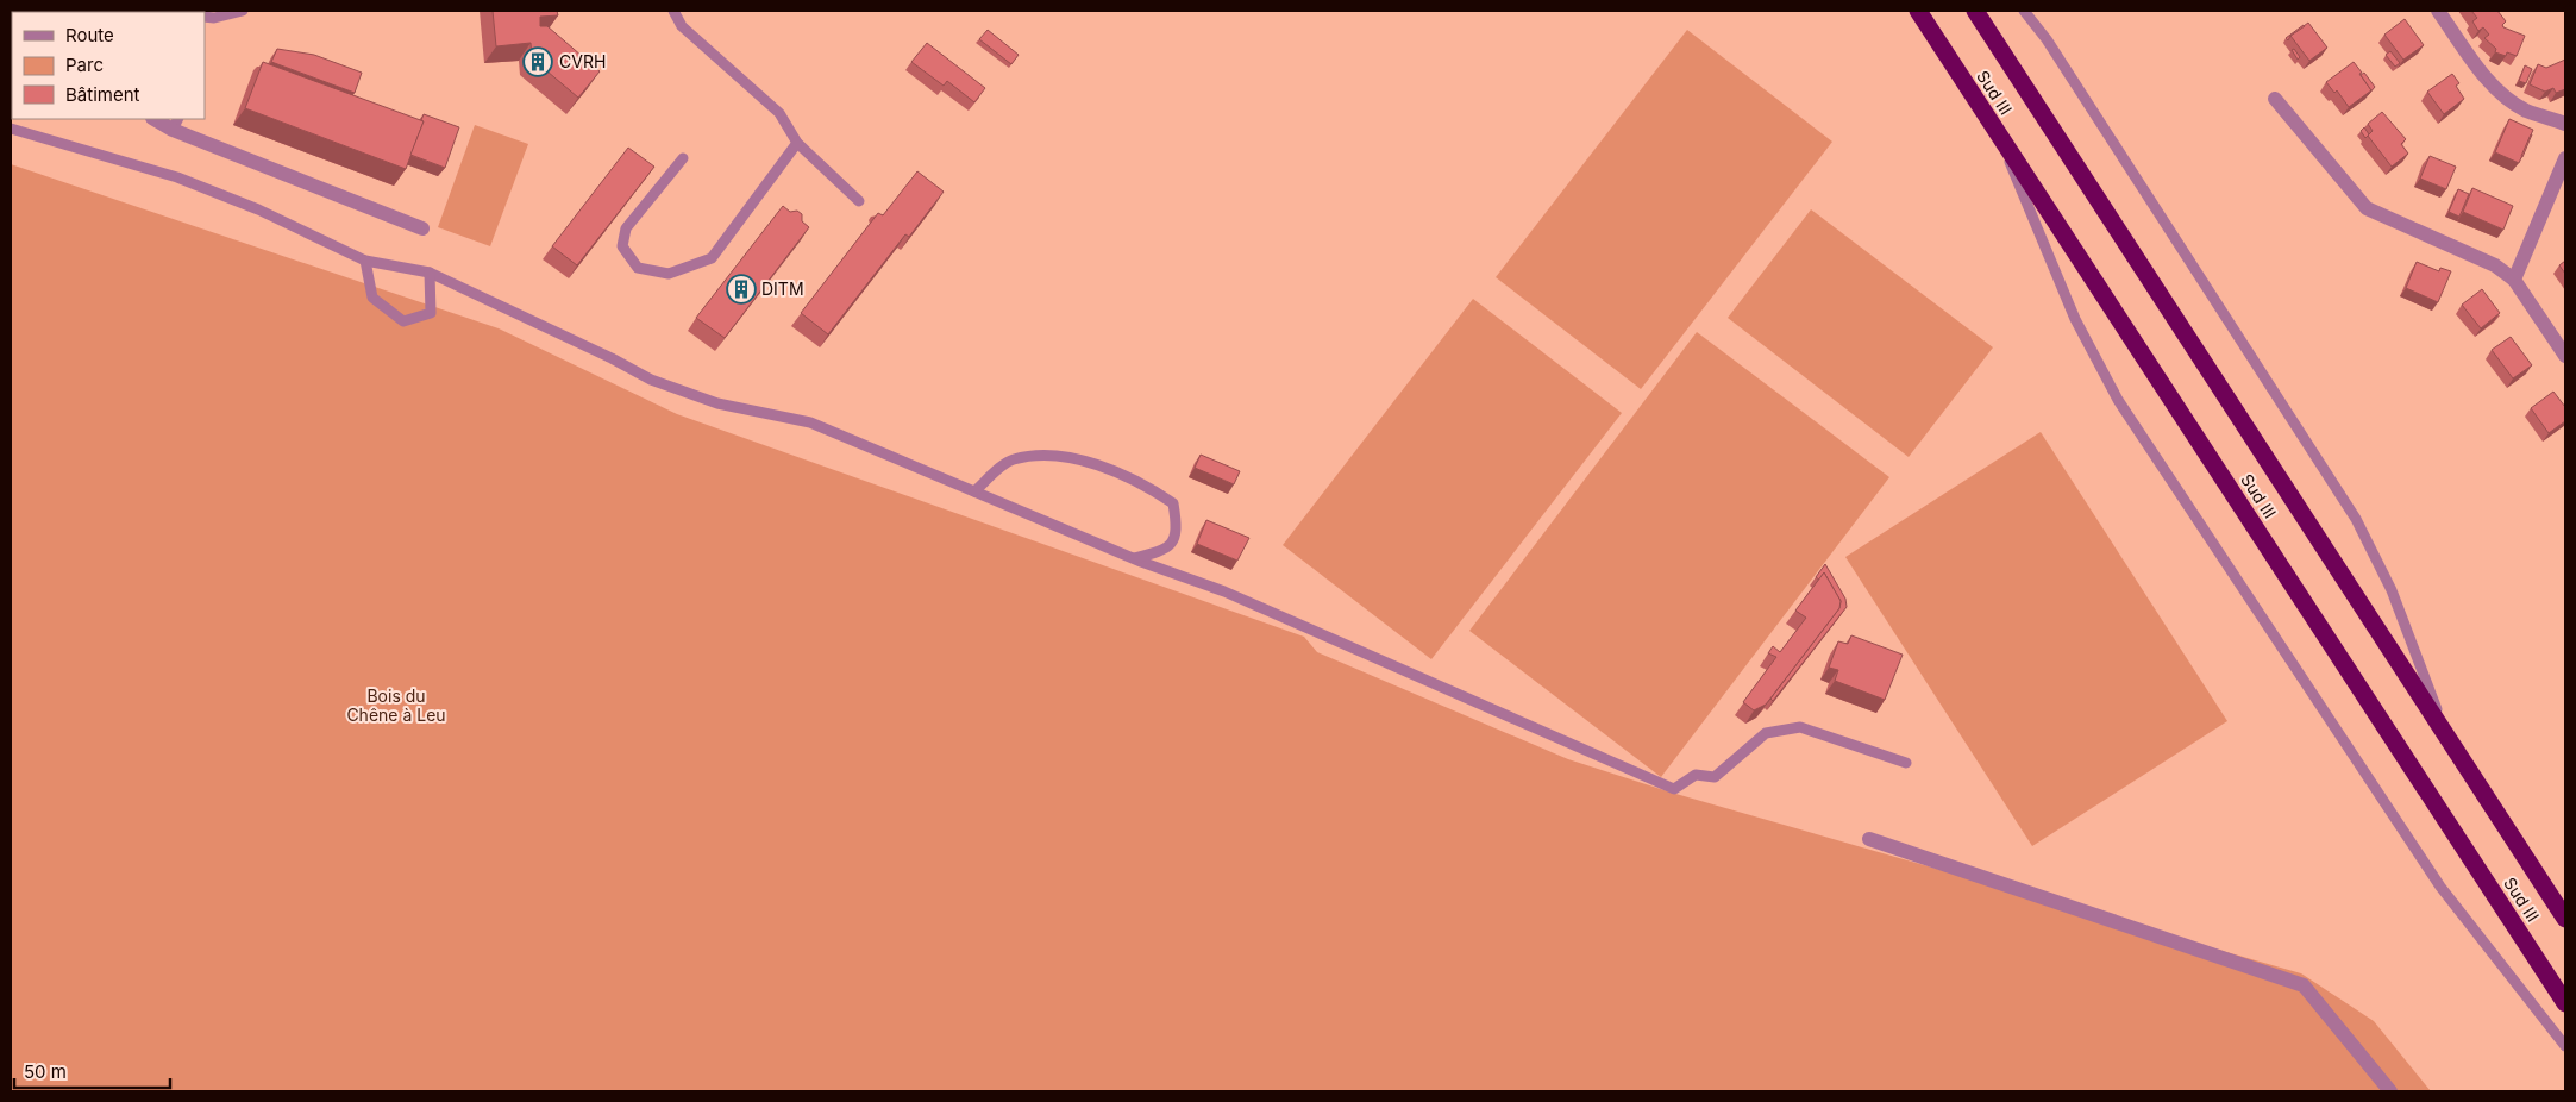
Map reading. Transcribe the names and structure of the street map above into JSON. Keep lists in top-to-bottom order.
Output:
{
  "streets": {
    "highway": ["Sud III"]
  },
  "parks": ["Bois du Chêne à Leu"],
  "places": {
    "building": ["CVRH", "DITM"]
  },
  "legend": ["Route", "Parc", "Bâtiment"],
  "scale_bar": "50 m"
}
